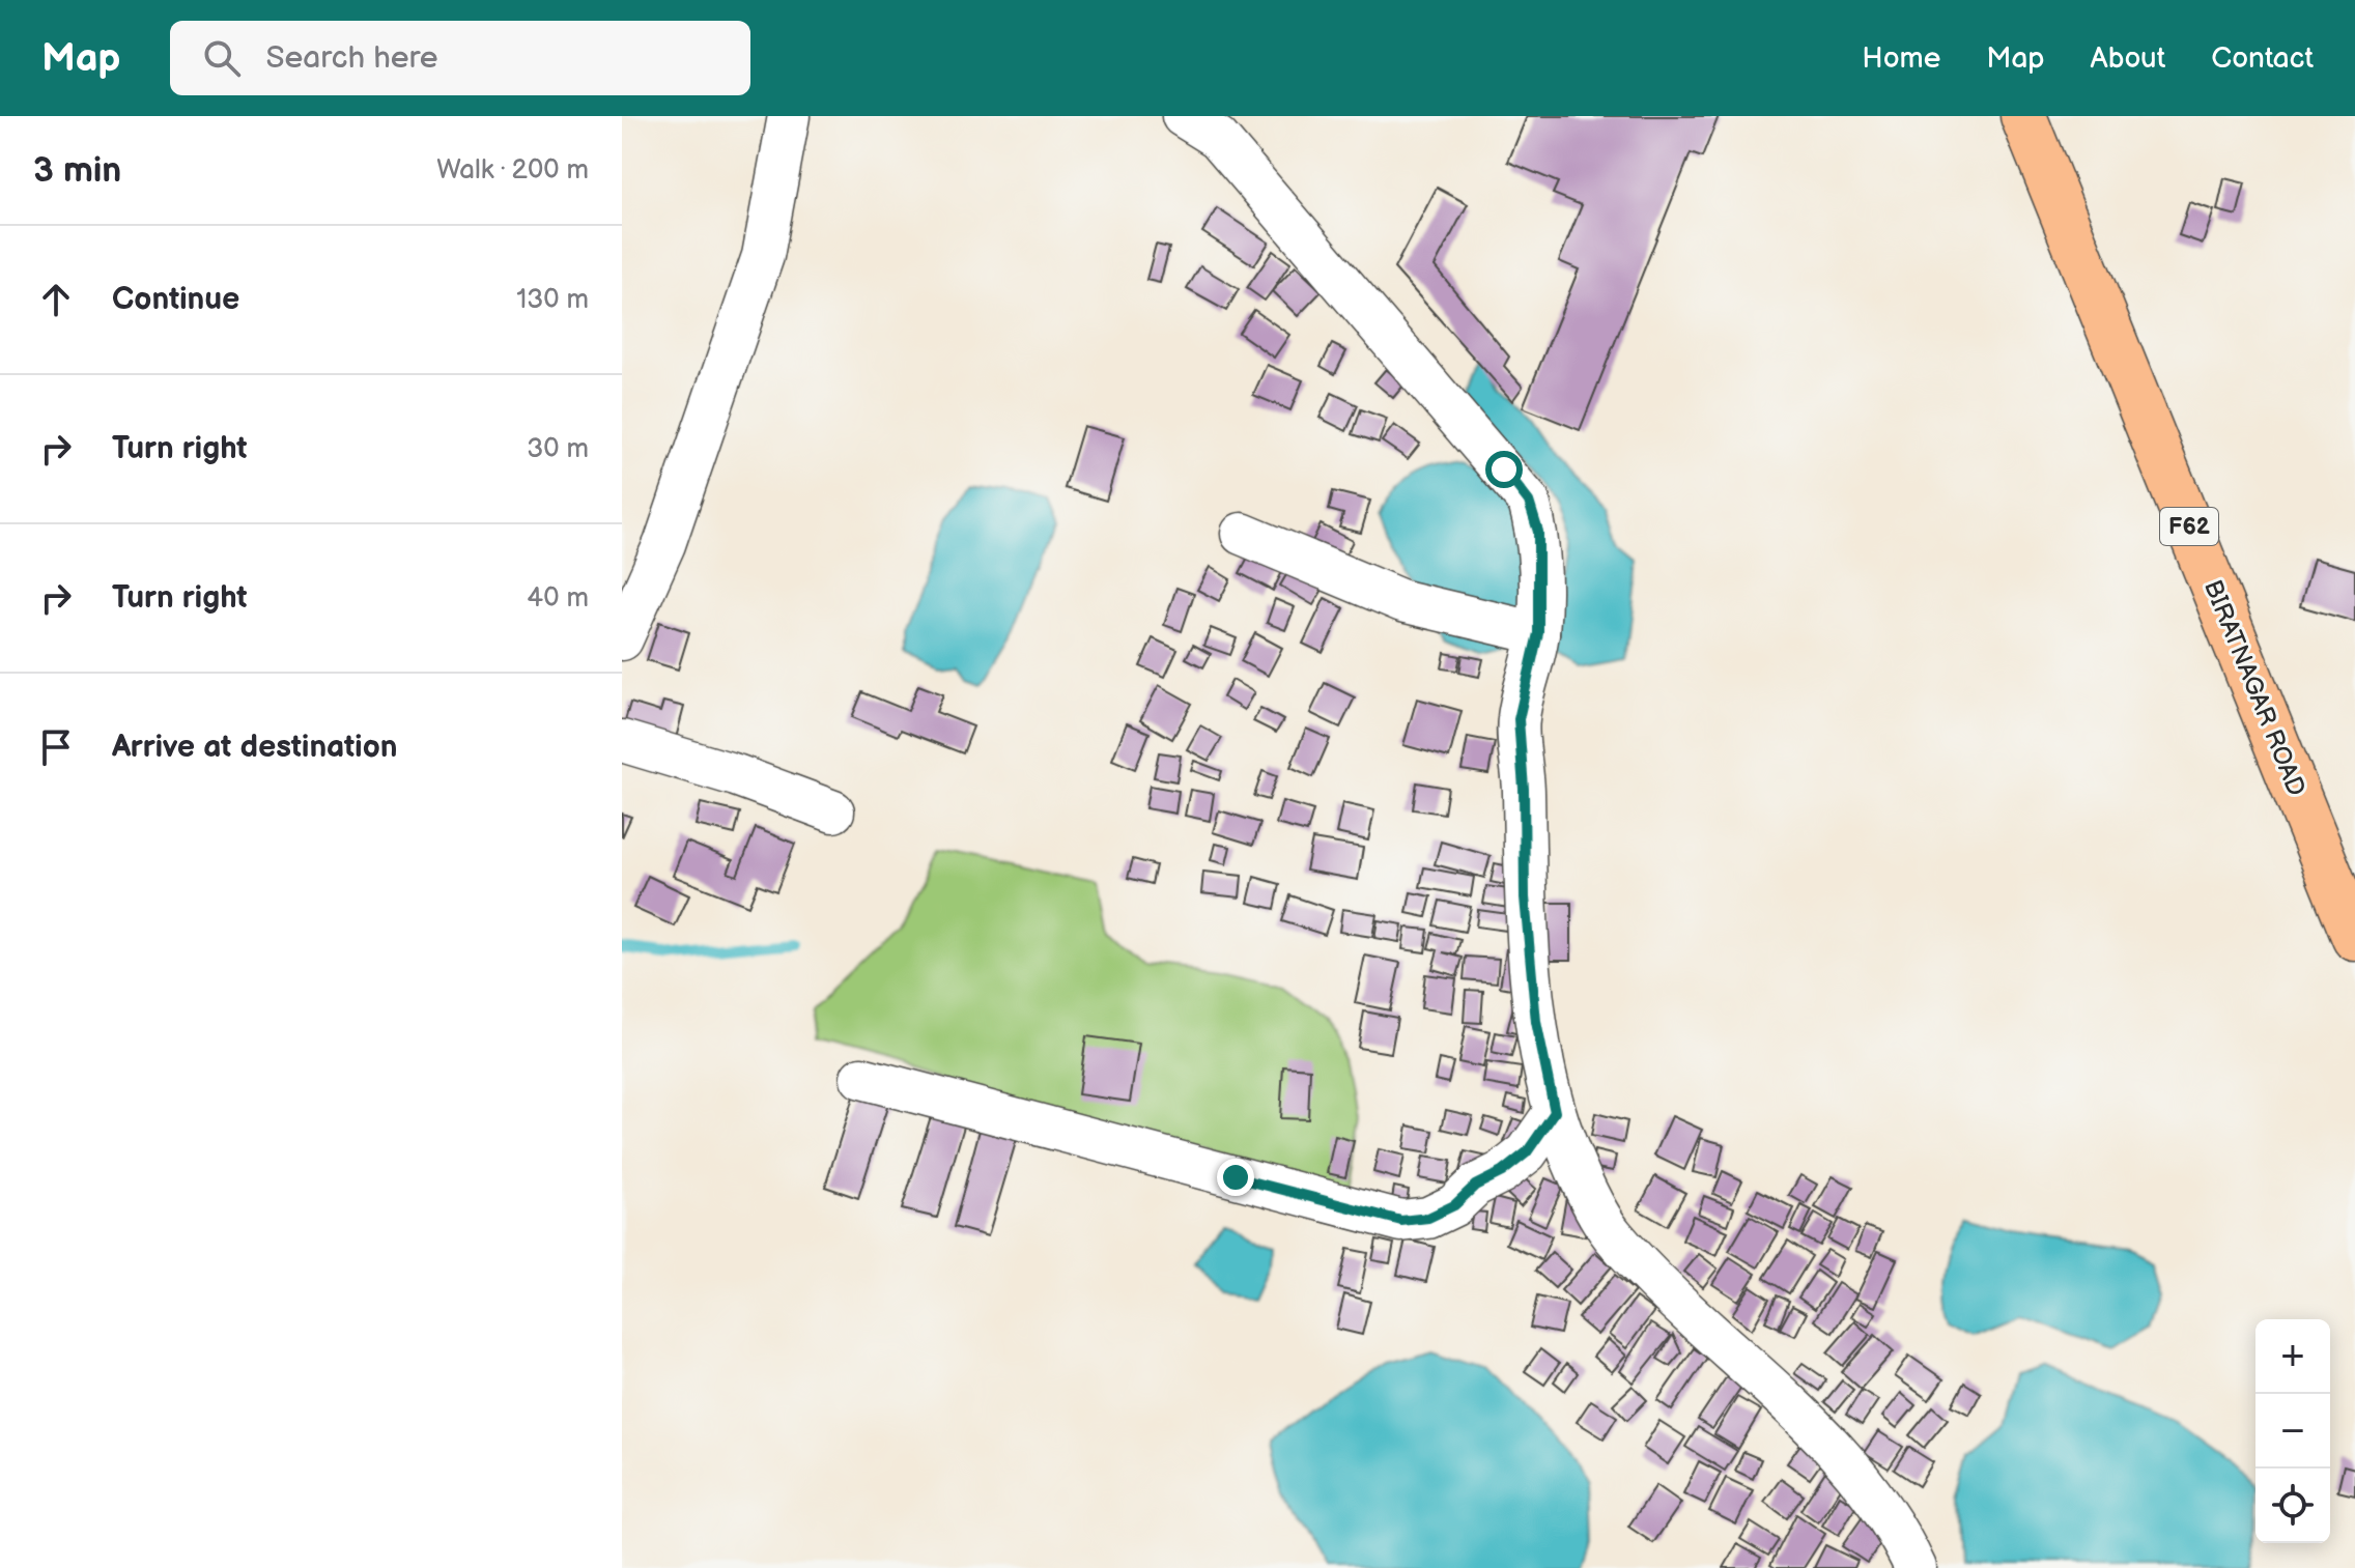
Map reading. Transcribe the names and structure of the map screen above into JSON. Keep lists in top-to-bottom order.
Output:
{
  "streets": {
    "main road": ["F62", "BIRATNAGAR ROAD"]
  },
  "page": {
    "header": "Map",
    "search": "Search here",
    "nav": [
      "Home",
      "Map",
      "About",
      "Contact"
    ],
    "heading": ["3 min", "Walk · 200 m"],
    "list": [
      ["Continue", "130 m"],
      ["Turn right", "30 m"],
      ["Turn right", "40 m"],
      "Arrive at destination"
    ],
    "map_buttons": ["+", "−"]
  }
}
